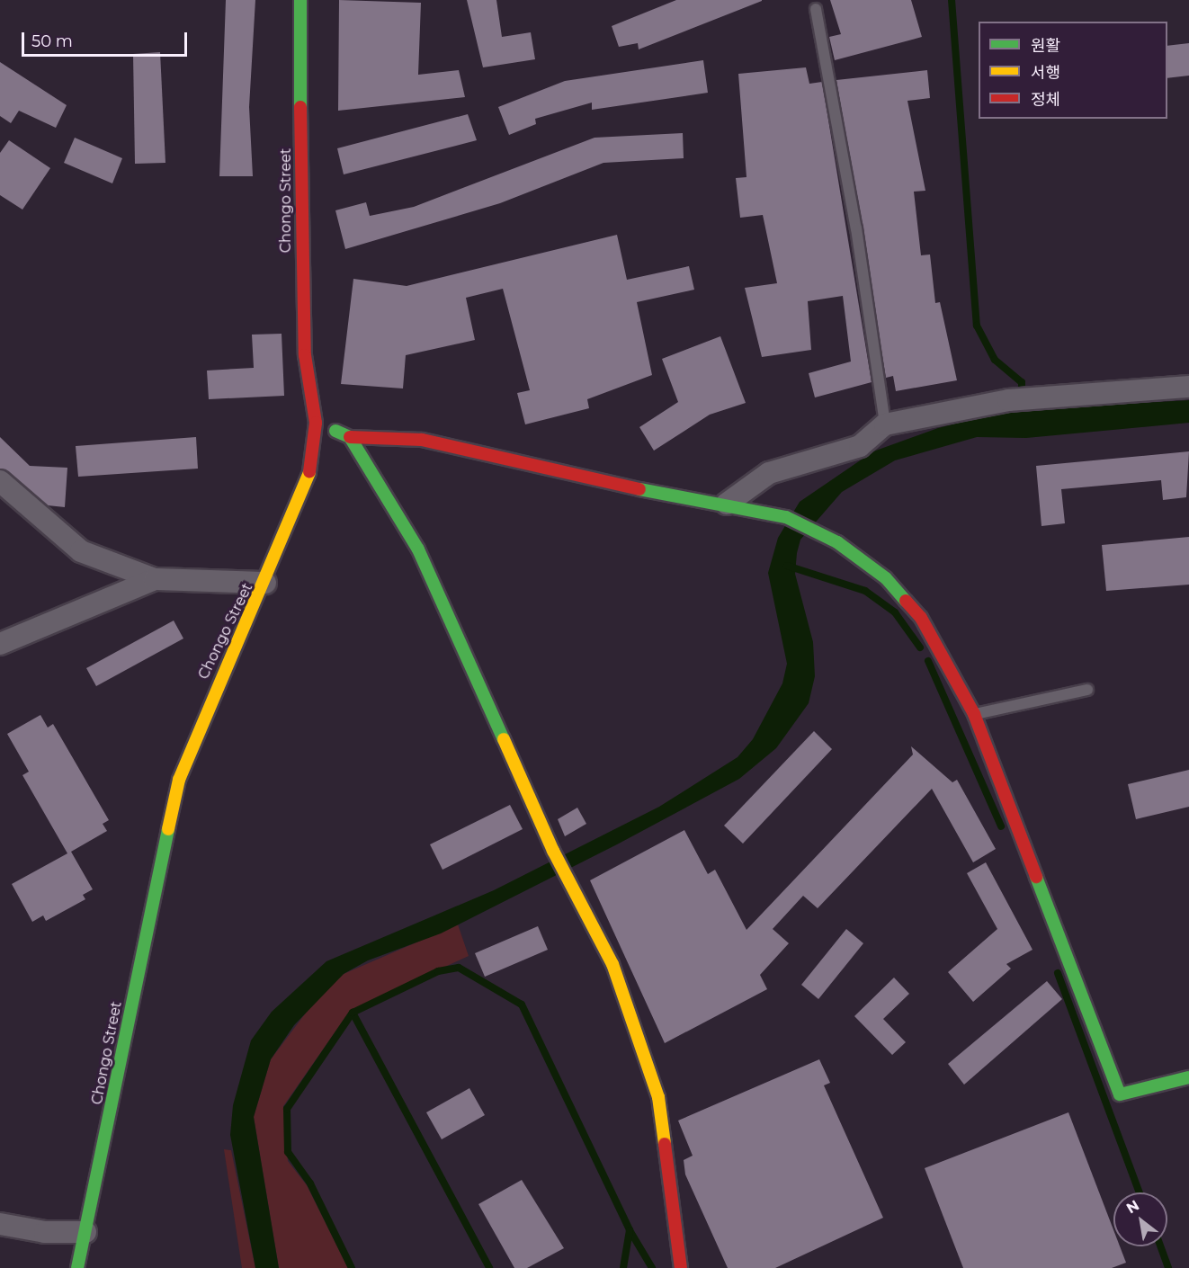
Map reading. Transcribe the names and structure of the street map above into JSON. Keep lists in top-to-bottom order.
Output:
{
  "streets": {
    "street": ["Chongo Street"]
  },
  "legend": ["원활", "서행", "정체"],
  "scale_bar": "50 m",
  "north": "top left"
}
